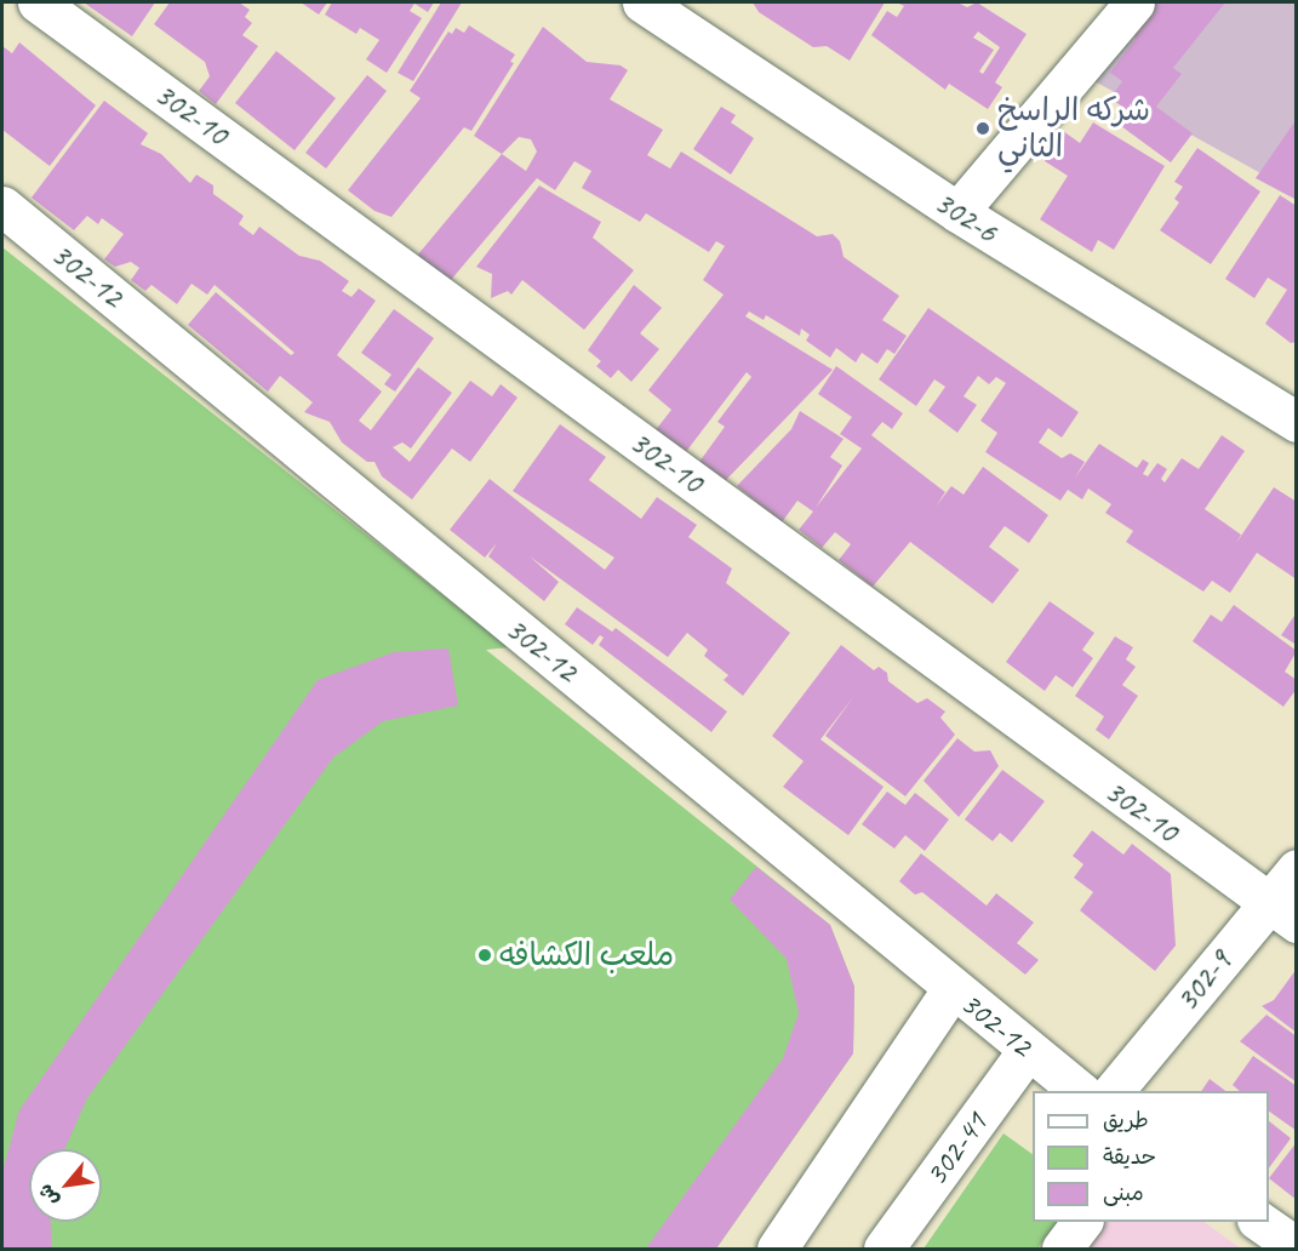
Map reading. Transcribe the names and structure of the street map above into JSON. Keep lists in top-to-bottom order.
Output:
{
  "streets": {
    "street": [
      "302-10",
      "302-6",
      "302-12",
      "302-9",
      "302-41"
    ]
  },
  "crossings": [
    ["302-10", "302-9"],
    ["302-12", "302-41"]
  ],
  "places": ["شركه الراسخ الثاني", "ملعب الكشافه"],
  "legend": ["طريق", "حديقة", "مبنى"],
  "north": "bottom left"
}
